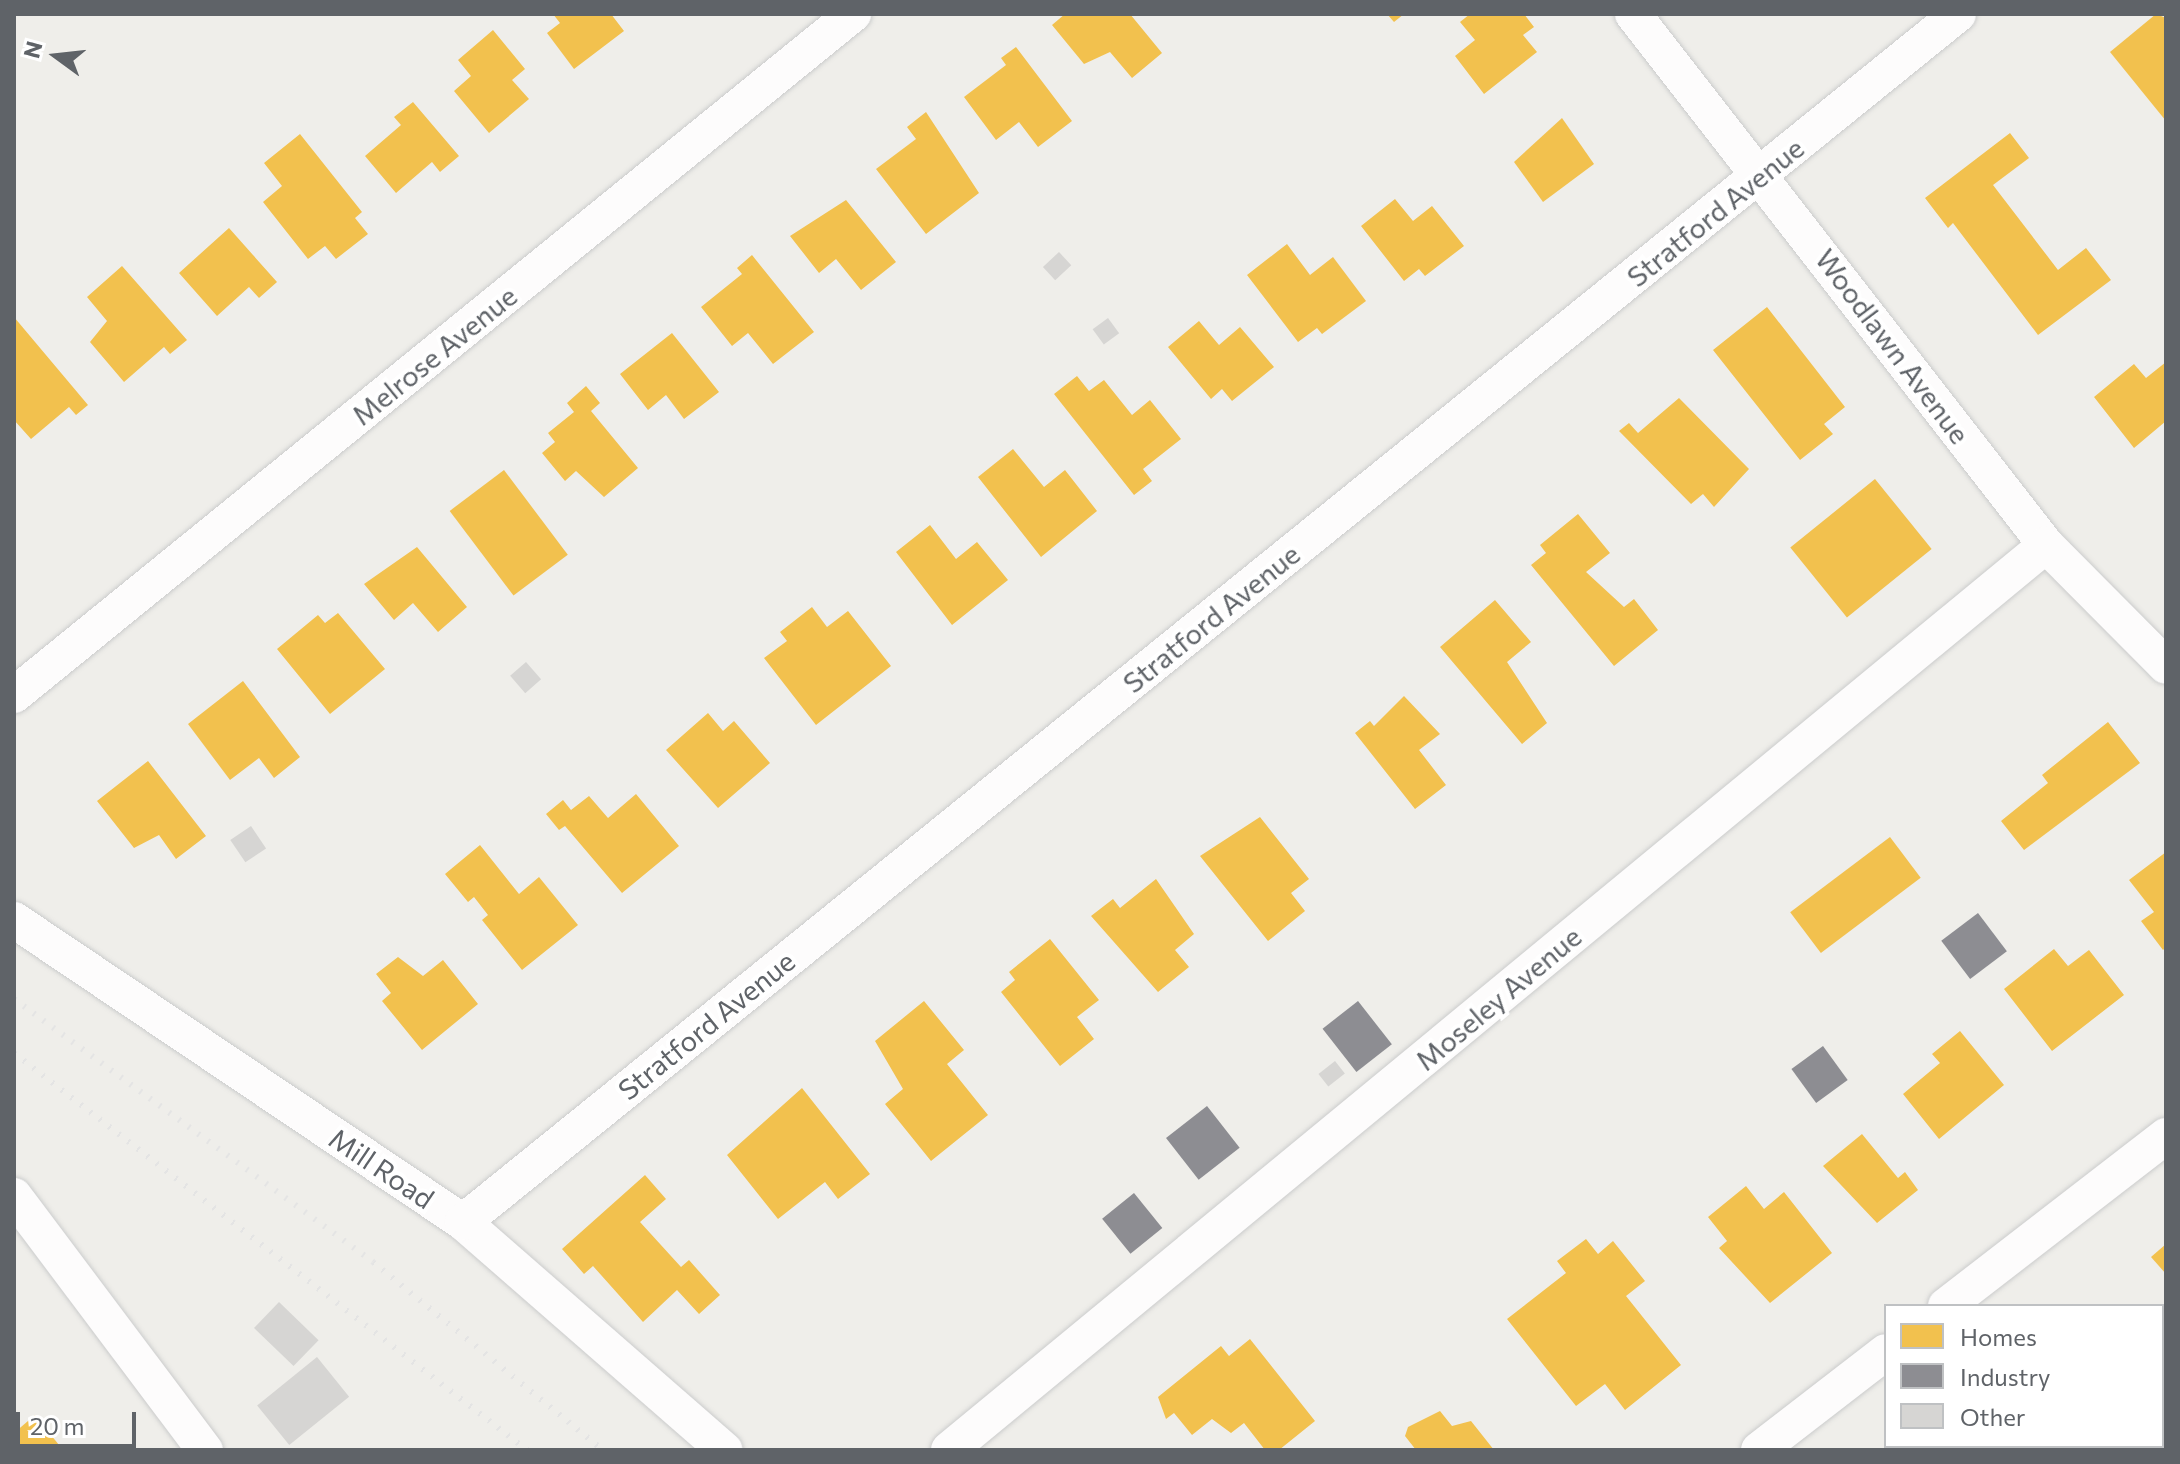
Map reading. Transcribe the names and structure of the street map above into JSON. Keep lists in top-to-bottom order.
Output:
{
  "streets": {
    "street": [
      "Stratford Avenue",
      "Woodlawn Avenue",
      "Melrose Avenue",
      "Moseley Avenue",
      "Mill Road"
    ]
  },
  "crossings": [
    ["Stratford Avenue", "Woodlawn Avenue"],
    ["Stratford Avenue", "Mill Road"],
    ["Woodlawn Avenue", "Moseley Avenue"]
  ],
  "legend": ["Homes", "Industry", "Other"],
  "scale_bar": "20 m",
  "north": "left"
}
